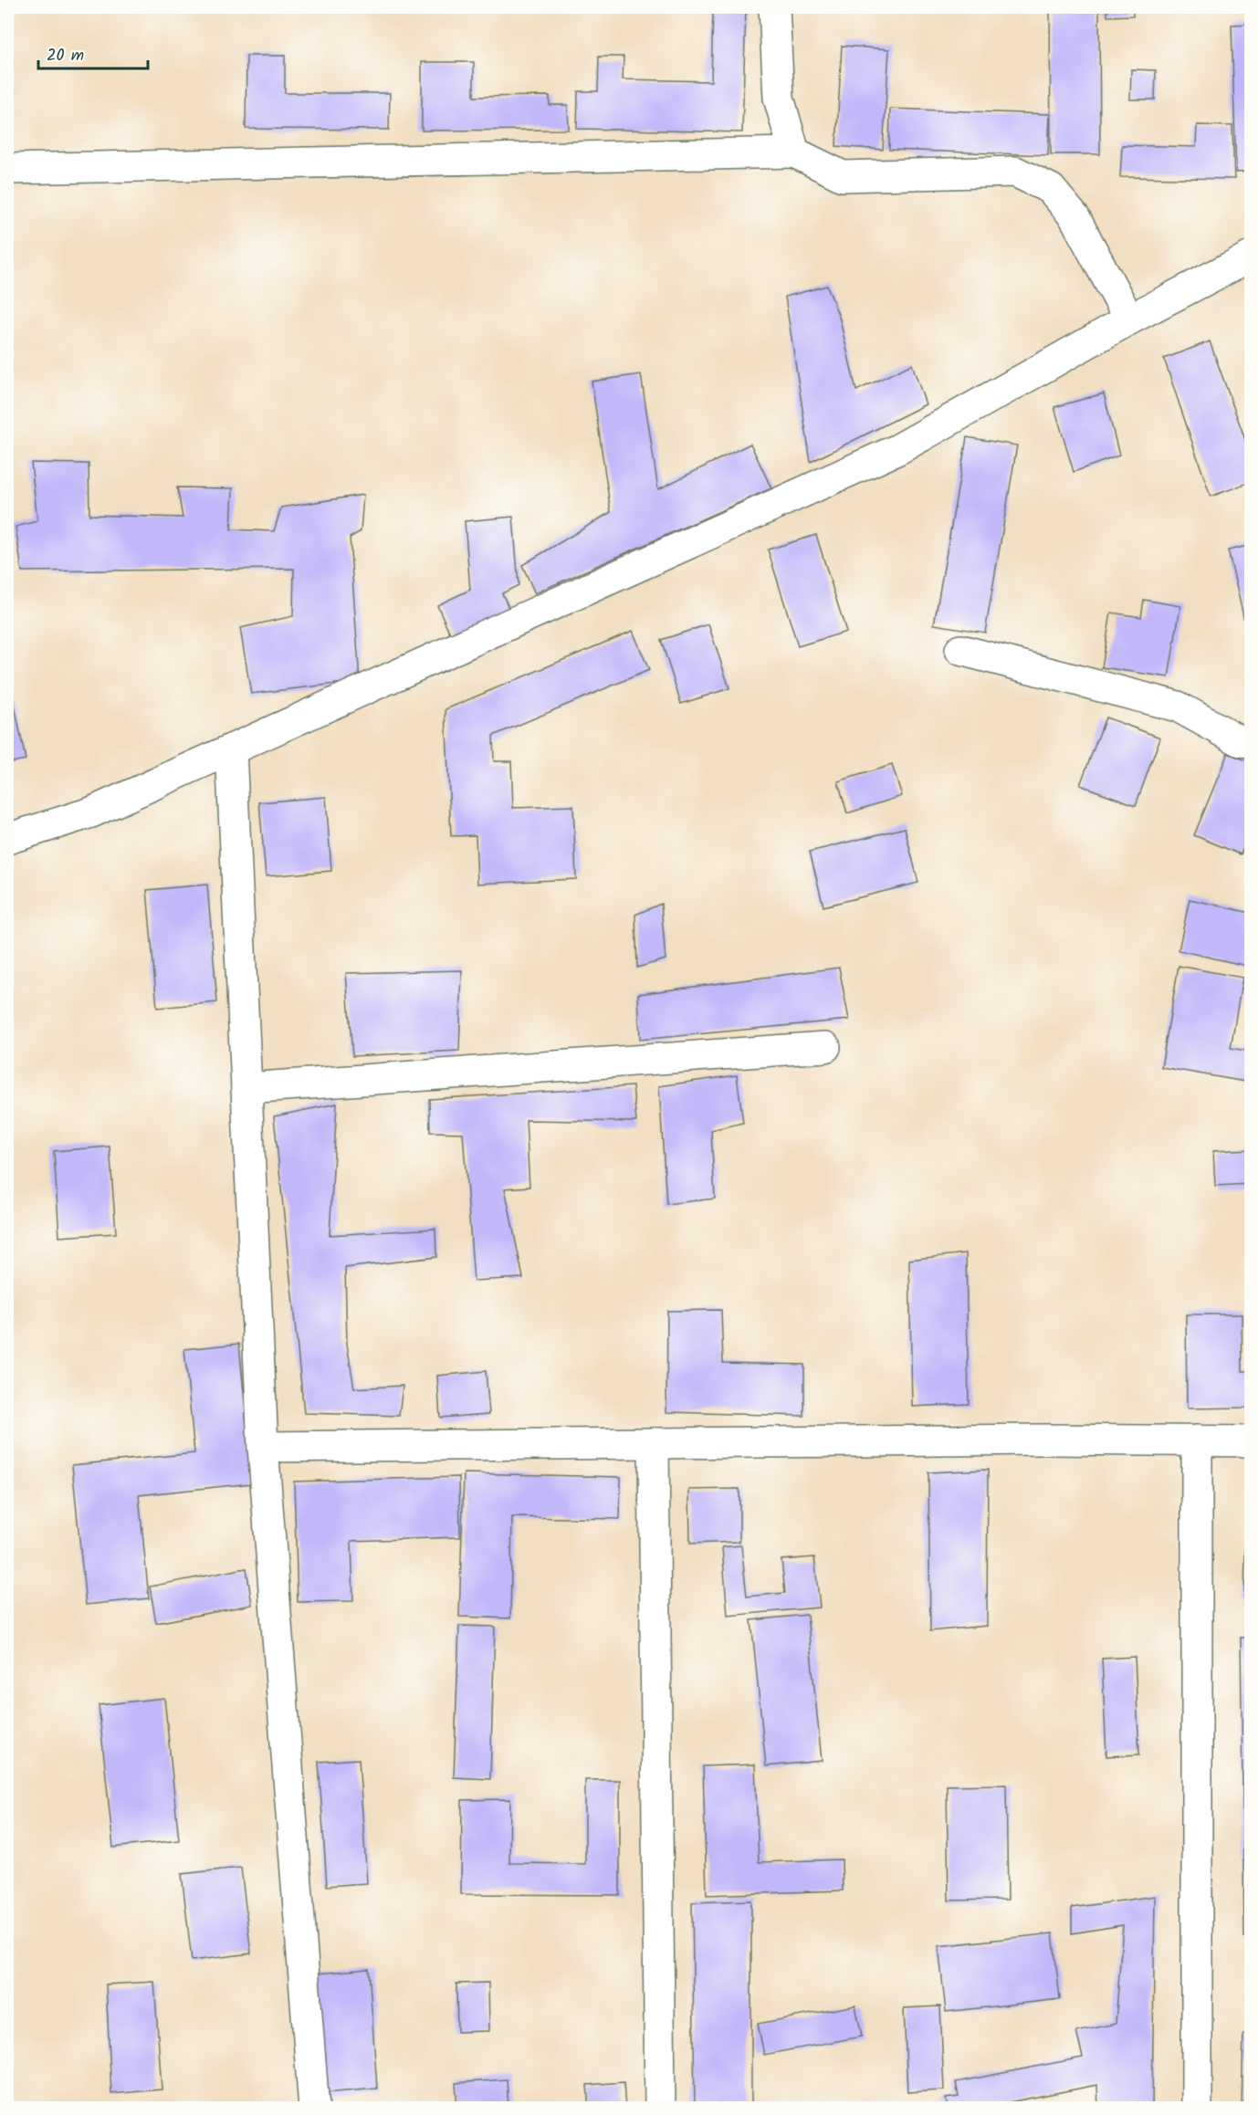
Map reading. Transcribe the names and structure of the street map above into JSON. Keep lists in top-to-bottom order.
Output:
{
  "scale_bar": "20 m"
}
